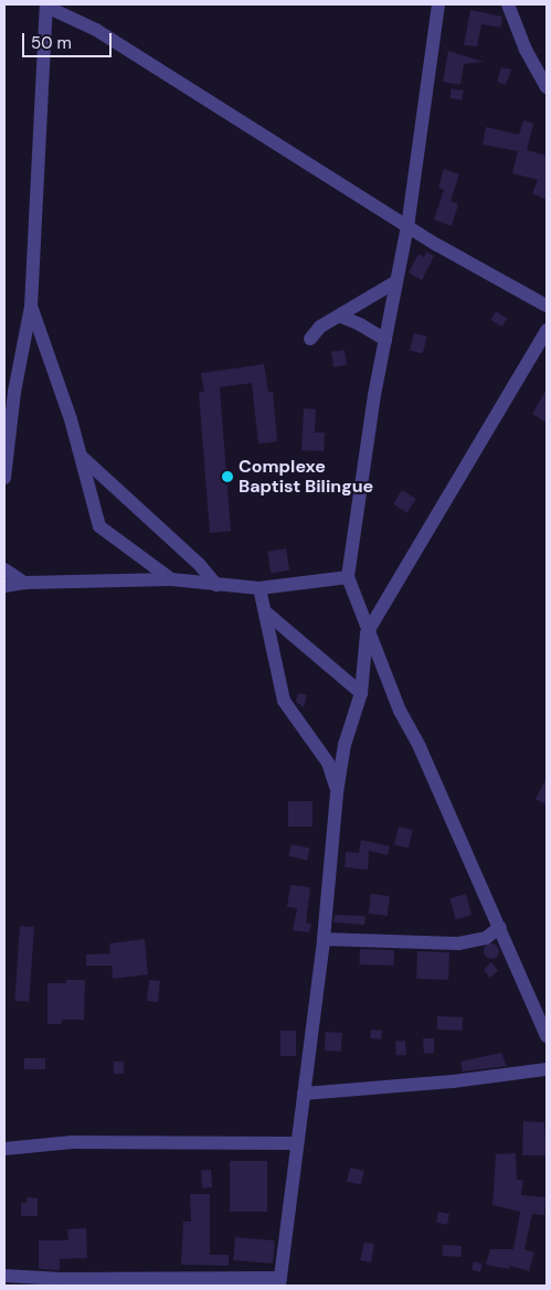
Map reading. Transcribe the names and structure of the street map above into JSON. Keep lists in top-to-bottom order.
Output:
{
  "places": ["Complexe Baptist Bilingue"],
  "scale_bar": "50 m"
}
